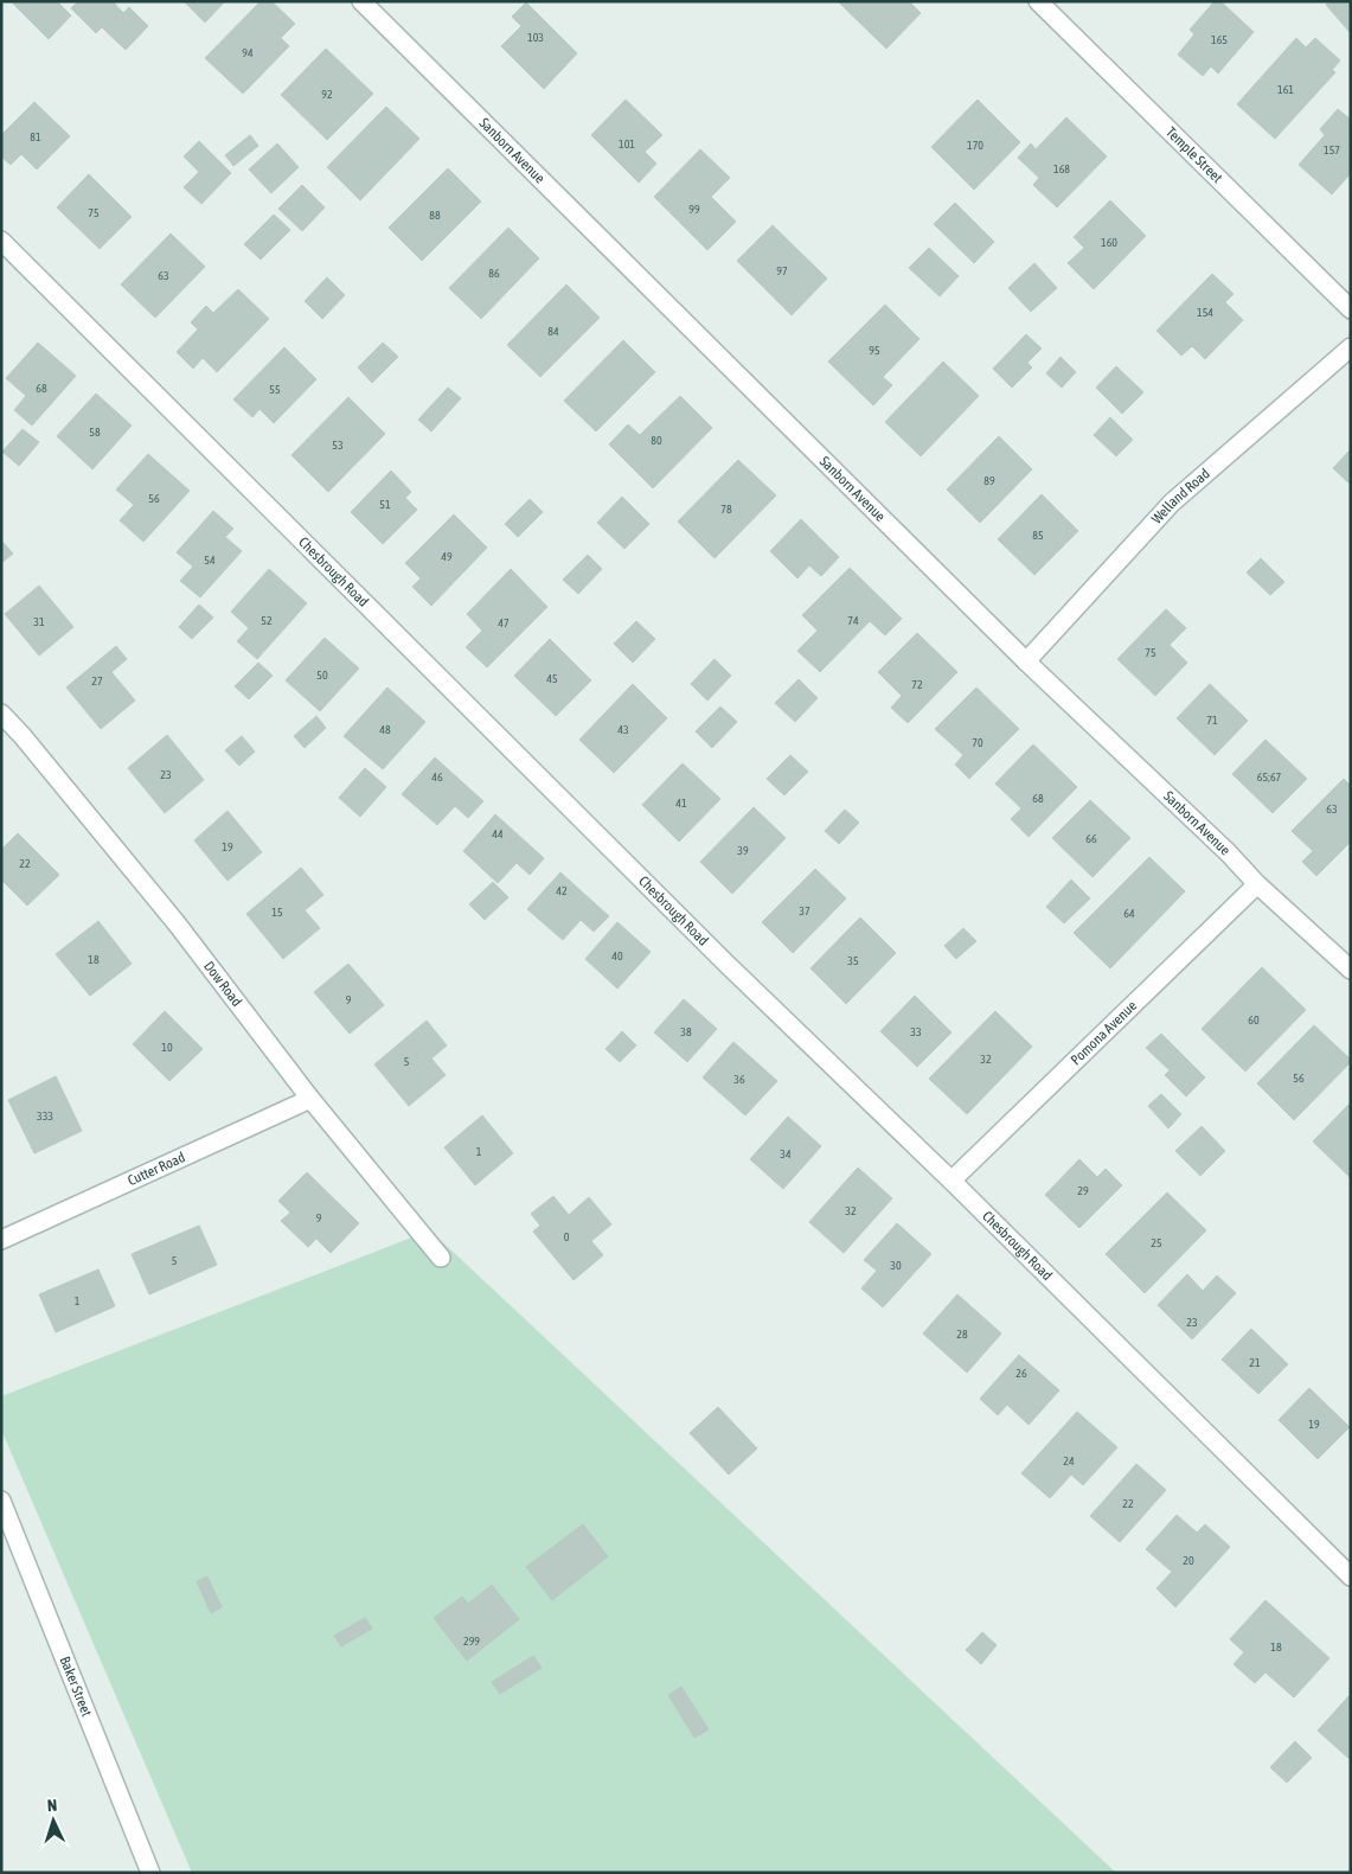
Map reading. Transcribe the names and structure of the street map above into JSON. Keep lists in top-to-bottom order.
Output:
{
  "streets": {
    "street": [
      "Sanborn Avenue",
      "Temple Street",
      "Welland Road",
      "Chesbrough Road",
      "Dow Road",
      "Pomona Avenue",
      "Cutter Road",
      "Baker Street"
    ]
  },
  "crossings": [
    ["Sanborn Avenue", "Welland Road"],
    ["Sanborn Avenue", "Pomona Avenue"],
    ["Chesbrough Road", "Pomona Avenue"],
    ["Dow Road", "Cutter Road"]
  ],
  "house_numbers": [
    "103",
    "165",
    "94",
    "161",
    "92",
    "81",
    "101",
    "170",
    "157",
    "168",
    "99",
    "75",
    "88",
    "160",
    "97",
    "86",
    "63",
    "154",
    "84",
    "95",
    "68",
    "55",
    "58",
    "80",
    "53",
    "89",
    "56",
    "51",
    "78",
    "85",
    "49",
    "54",
    "52",
    "74",
    "31",
    "47",
    "75",
    "50",
    "45",
    "27",
    "72",
    "71",
    "48",
    "43",
    "70",
    "23",
    "46",
    "65;67",
    "68",
    "41",
    "63",
    "44",
    "66",
    "19",
    "39",
    "22",
    "42",
    "37",
    "15",
    "64",
    "40",
    "18",
    "35",
    "9",
    "60",
    "38",
    "33",
    "10",
    "32",
    "5",
    "56",
    "36",
    "333",
    "1",
    "34",
    "29",
    "32",
    "9",
    "0",
    "25",
    "5",
    "30",
    "1",
    "23",
    "28",
    "21",
    "26",
    "19",
    "24",
    "22",
    "20",
    "299",
    "18"
  ],
  "north": "top"
}
